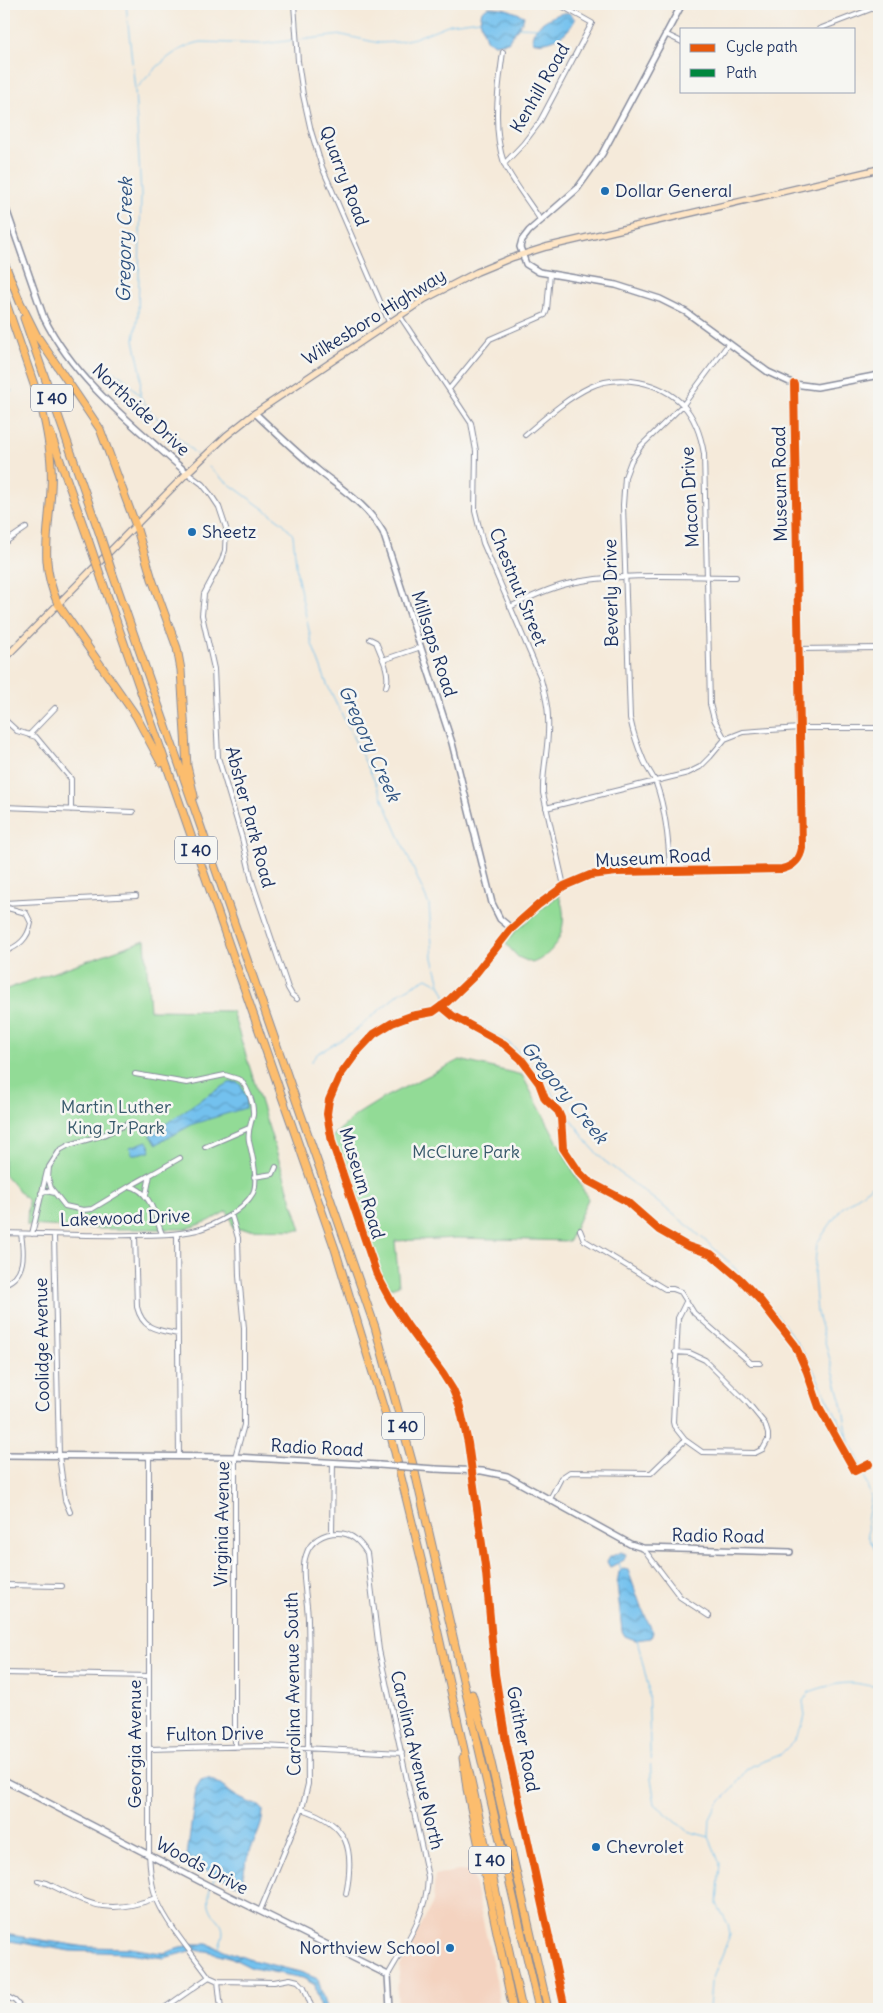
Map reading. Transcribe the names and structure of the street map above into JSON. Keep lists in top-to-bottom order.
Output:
{
  "streets": {
    "highway": ["I 40"],
    "main road": ["Wilkesboro Highway"],
    "street": [
      "Kenhill Road",
      "Quarry Road",
      "Northside Drive",
      "Museum Road",
      "Macon Drive",
      "Chestnut Street",
      "Beverly Drive",
      "Millsaps Road",
      "Absher Park Road",
      "Lakewood Drive",
      "Coolidge Avenue",
      "Radio Road",
      "Virginia Avenue",
      "Carolina Avenue South",
      "Fulton Drive",
      "Gaither Road",
      "Georgia Avenue",
      "Carolina Avenue North",
      "Woods Drive"
    ]
  },
  "crossings": [
    ["Quarry Road", "Wilkesboro Highway"],
    ["Wilkesboro Highway", "Northside Drive"],
    ["Wilkesboro Highway", "Chestnut Street"],
    ["Wilkesboro Highway", "Millsaps Road"],
    ["Wilkesboro Highway", "Absher Park Road"],
    ["Northside Drive", "Absher Park Road"],
    ["Museum Road", "Chestnut Street"],
    ["Museum Road", "Beverly Drive"],
    ["Museum Road", "Millsaps Road"],
    ["Museum Road", "Radio Road"],
    ["Museum Road", "Gaither Road"],
    ["Macon Drive", "Beverly Drive"],
    ["Lakewood Drive", "Coolidge Avenue"],
    ["Lakewood Drive", "Virginia Avenue"],
    ["Coolidge Avenue", "Radio Road"],
    ["Radio Road", "Virginia Avenue"],
    ["Radio Road", "Gaither Road"],
    ["Radio Road", "Georgia Avenue"],
    ["Virginia Avenue", "Fulton Drive"],
    ["Carolina Avenue South", "Fulton Drive"],
    ["Carolina Avenue South", "Carolina Avenue North"],
    ["Carolina Avenue South", "Woods Drive"],
    ["Fulton Drive", "Georgia Avenue"],
    ["Fulton Drive", "Carolina Avenue North"],
    ["Georgia Avenue", "Woods Drive"],
    ["Carolina Avenue North", "Woods Drive"]
  ],
  "water": ["Gregory Creek"],
  "parks": ["Martin Luther King Jr Park", "McClure Park"],
  "places": [
    "Dollar General",
    "Sheetz",
    "Chevrolet",
    "Northview School"
  ],
  "legend": ["Cycle path", "Path"]
}
